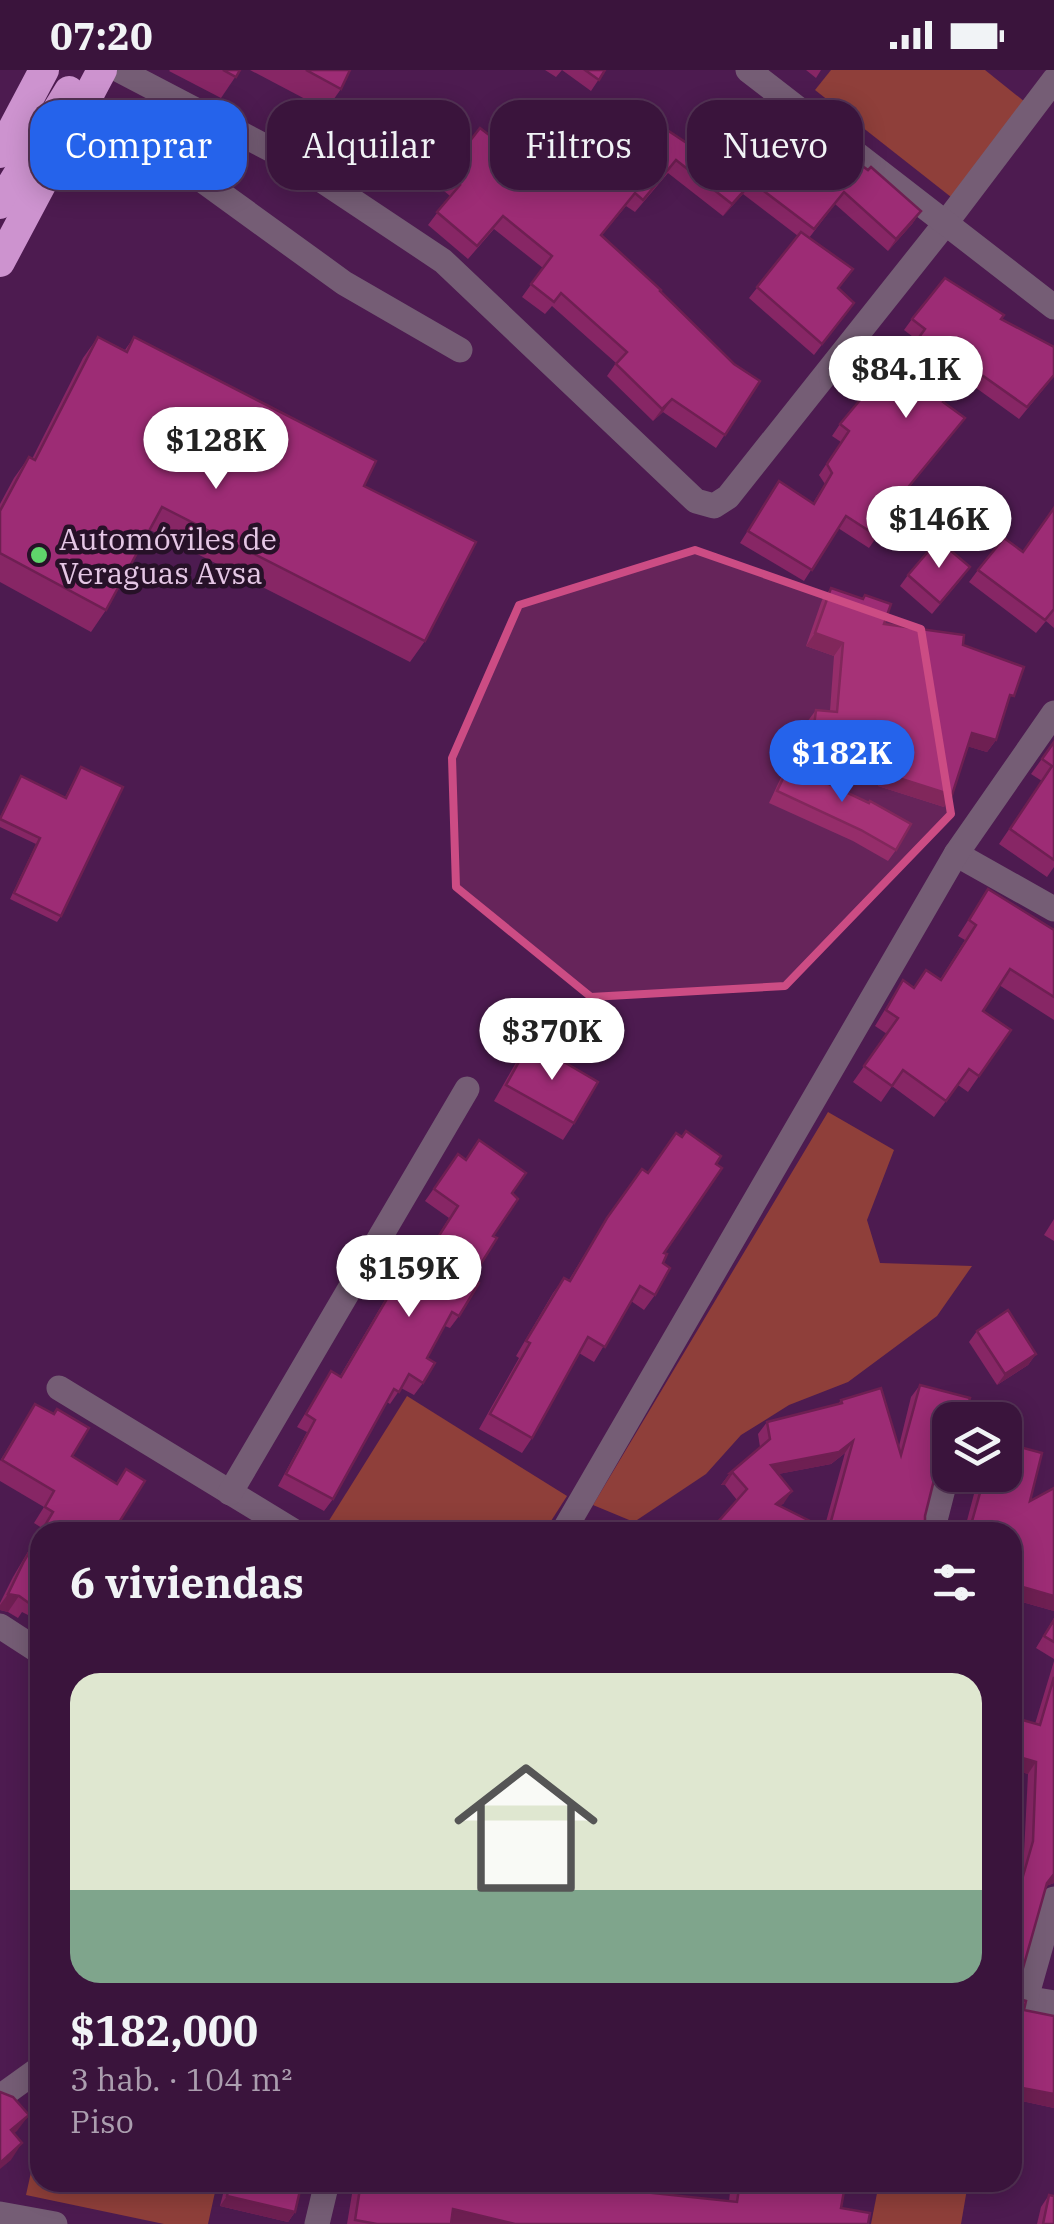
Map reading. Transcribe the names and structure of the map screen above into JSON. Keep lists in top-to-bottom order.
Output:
{
  "places": ["Automóviles de Veraguas Avsa"],
  "page": {
    "status": "07:20",
    "chip": [
      "Comprar",
      "Alquilar",
      "Filtros",
      "Nuevo"
    ],
    "price": [
      "$84.1K",
      "$128K",
      "$146K",
      "$182K",
      "$370K",
      "$159K"
    ],
    "heading": "6 viviendas",
    "list": [
      {
        "name": "$182,000",
        "note": "3 hab. · 104 m² · Piso"
      }
    ]
  }
}
